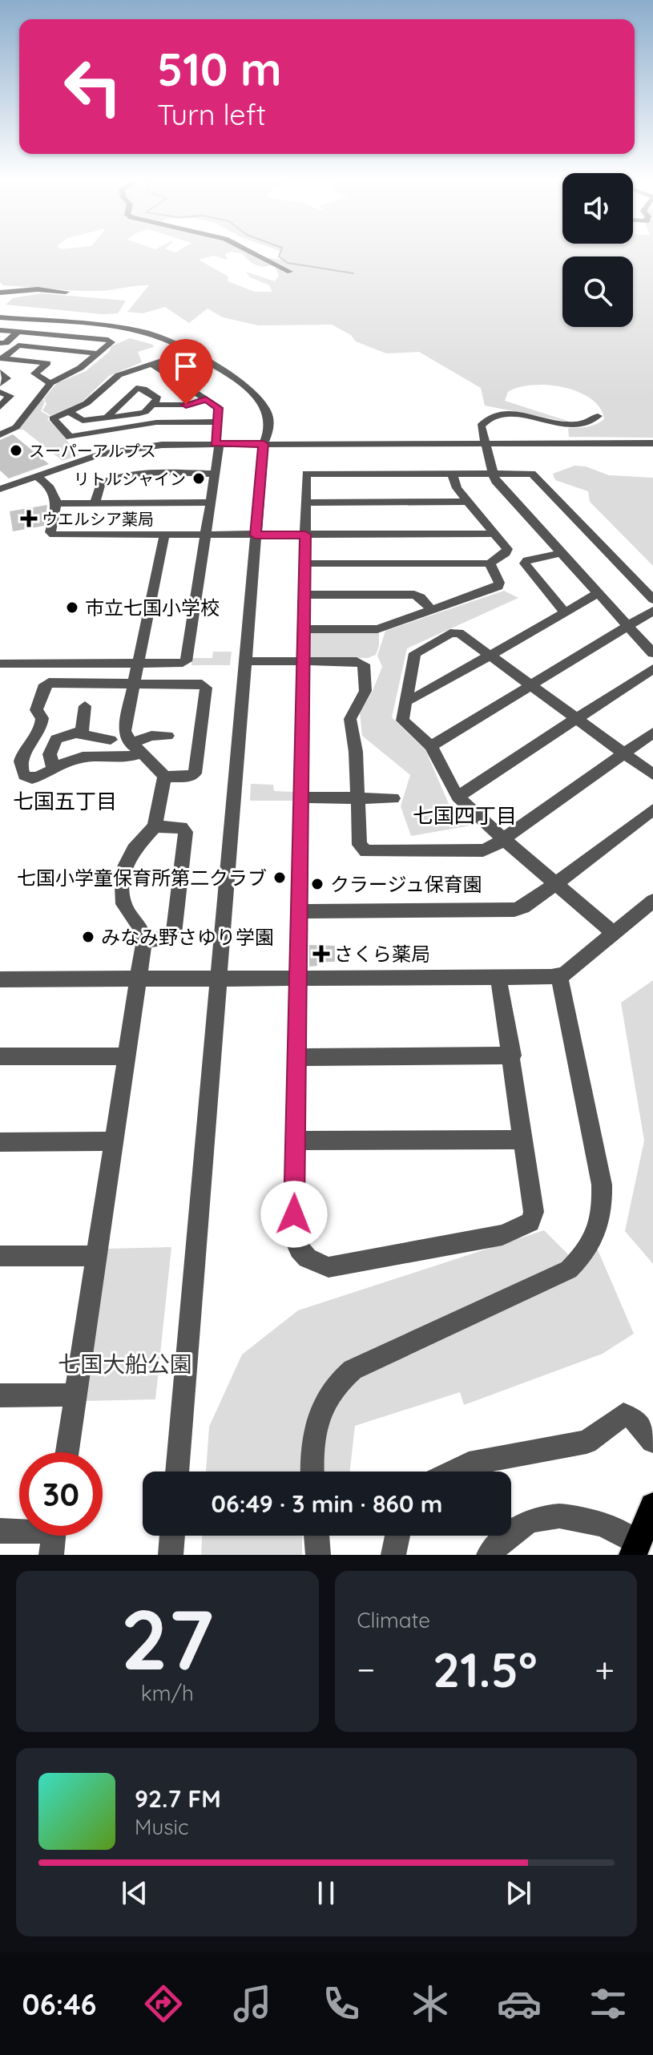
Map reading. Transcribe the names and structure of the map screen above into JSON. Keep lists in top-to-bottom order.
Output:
{
  "districts": ["七国五丁目", "七国四丁目"],
  "parks": ["七国大船公園"],
  "places": {
    "other": [
      "スーパーアルプス",
      "リトルシャイン",
      "市立七国小学校",
      "七国小学童保育所第二クラブ",
      "クラージュ保育園",
      "みなみ野さゆり学園"
    ],
    "health": ["ウエルシア薬局", "さくら薬局"]
  },
  "page": {
    "turn": ["510 m", "Turn left"],
    "limit": "30",
    "trip": "06:49 · 3 min · 860 m",
    "tile": [
      ["27", "km/h"],
      "Climate"
    ],
    "heat": ["−", "21.5°", "+"],
    "song": ["92.7 FM", "Music"],
    "tabs": "06:46"
  }
}
